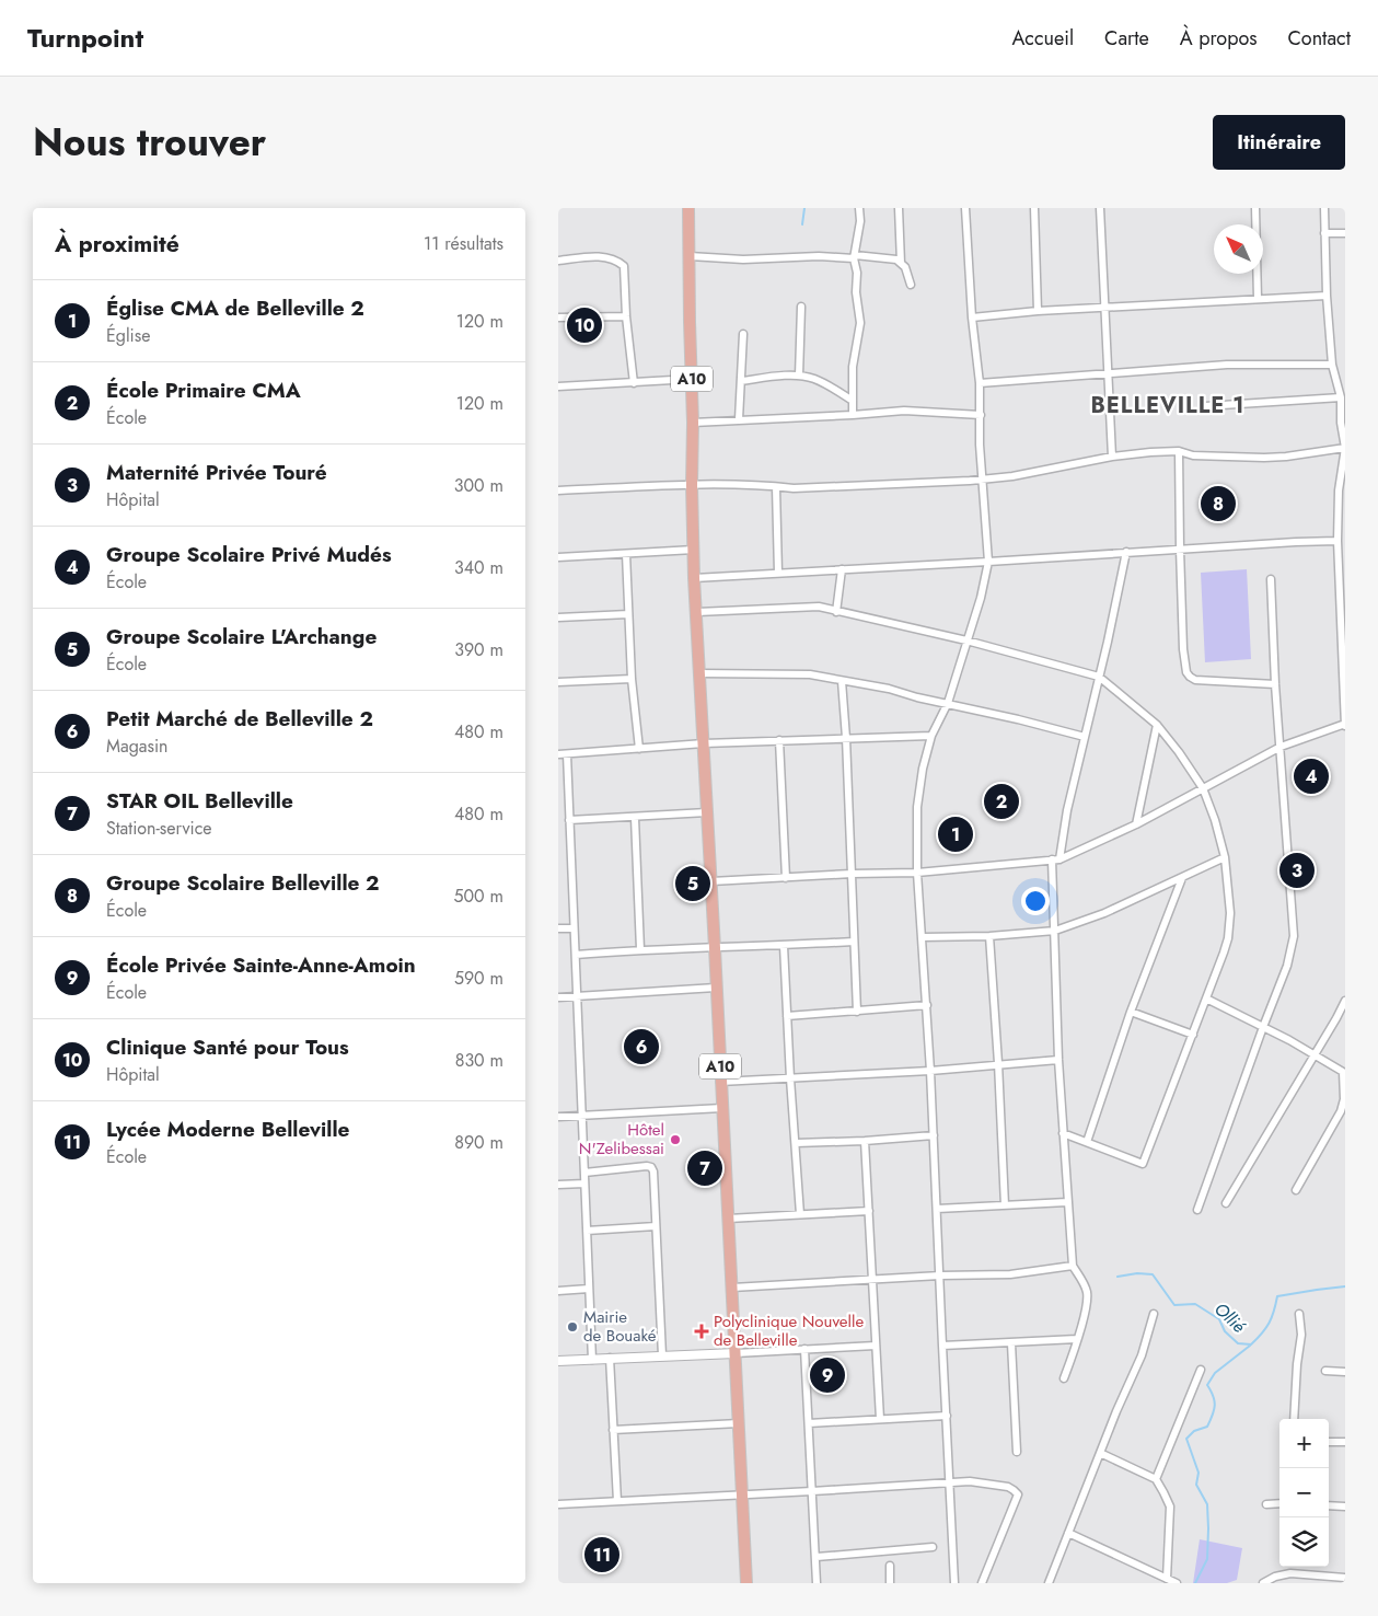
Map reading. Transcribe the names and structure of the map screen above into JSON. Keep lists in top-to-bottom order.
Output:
{
  "streets": {
    "main road": ["A10"]
  },
  "districts": ["BELLEVILLE 1"],
  "water": ["Ollié"],
  "places": {
    "other": ["Hôtel N'Zelibessai", "Mairie de Bouaké"],
    "health": ["Polyclinique Nouvelle de Belleville"]
  },
  "north": "top left",
  "page": {
    "header": "Turnpoint",
    "nav": [
      "Accueil",
      "Carte",
      "À propos",
      "Contact"
    ],
    "title": "Nous trouver",
    "buttons": "Itinéraire",
    "heading": ["À proximité", "11 résultats"],
    "list": [
      {
        "mark": "1",
        "name": "Église CMA de Belleville 2",
        "note": "Église",
        "value": "120 m"
      },
      {
        "mark": "2",
        "name": "École Primaire CMA",
        "note": "École",
        "value": "120 m"
      },
      {
        "mark": "3",
        "name": "Maternité Privée Touré",
        "note": "Hôpital",
        "value": "300 m"
      },
      {
        "mark": "4",
        "name": "Groupe Scolaire Privé Mudés",
        "note": "École",
        "value": "340 m"
      },
      {
        "mark": "5",
        "name": "Groupe Scolaire L'Archange",
        "note": "École",
        "value": "390 m"
      },
      {
        "mark": "6",
        "name": "Petit Marché de Belleville 2",
        "note": "Magasin",
        "value": "480 m"
      },
      {
        "mark": "7",
        "name": "STAR OIL Belleville",
        "note": "Station-service",
        "value": "480 m"
      },
      {
        "mark": "8",
        "name": "Groupe Scolaire Belleville 2",
        "note": "École",
        "value": "500 m"
      },
      {
        "mark": "9",
        "name": "École Privée Sainte-Anne-Amoin",
        "note": "École",
        "value": "590 m"
      },
      {
        "mark": "10",
        "name": "Clinique Santé pour Tous",
        "note": "Hôpital",
        "value": "830 m"
      },
      {
        "mark": "11",
        "name": "Lycée Moderne Belleville",
        "note": "École",
        "value": "890 m"
      }
    ],
    "pins": [
      "10",
      "8",
      "4",
      "2",
      "1",
      "3",
      "5",
      "6",
      "7",
      "9",
      "11"
    ],
    "map_buttons": ["+", "−"]
  }
}
